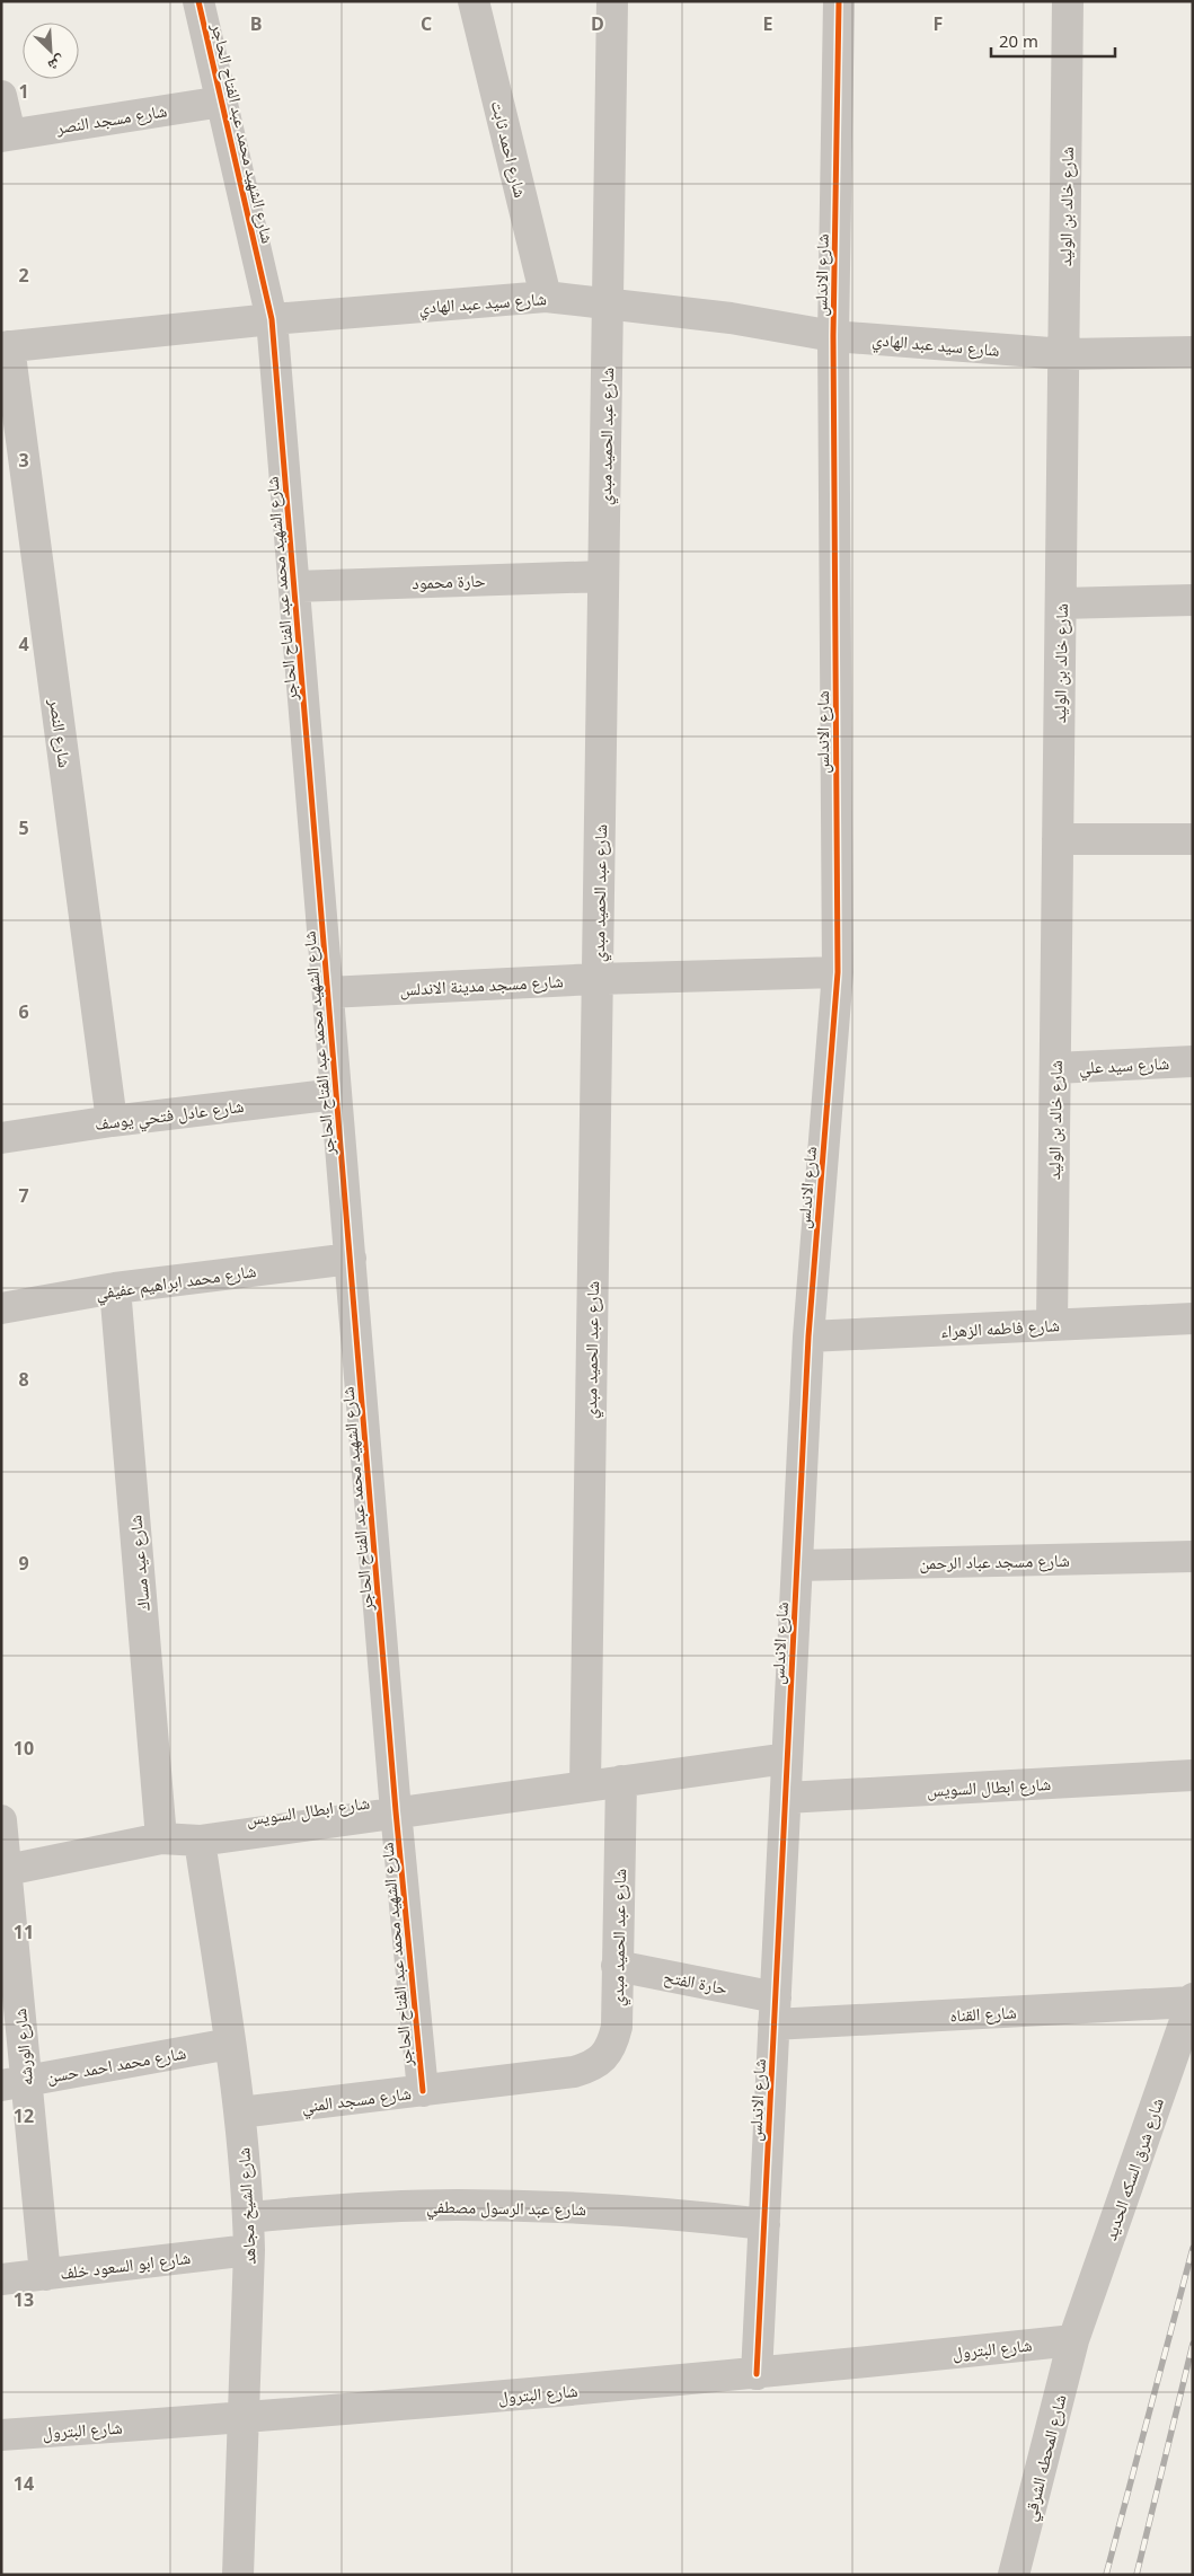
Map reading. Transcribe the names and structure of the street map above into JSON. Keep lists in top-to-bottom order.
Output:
{
  "streets": {
    "street": [
      "شارع مسجد النصر",
      "شارع الشهيد محمد عبد الفتاح الحاجر",
      "شارع احمد ثابت",
      "شارع خالد بن الوليد",
      "شارع الاندلس",
      "شارع سيد عبد الهادي",
      "شارع عبد الحميد مبدي",
      "حارة محمود",
      "شارع النصر",
      "شارع مسجد مدينة الاندلس",
      "شارع سيد علي",
      "شارع عادل فتحي يوسف",
      "شارع محمد ابراهيم عفيفي",
      "شارع فاطمه الزهراء",
      "شارع مسجد عباد الرحمن",
      "شارع عيد مساك",
      "شارع ابطال السويس",
      "حارة الفتح",
      "شارع القناه",
      "شارع الورشه",
      "شارع محمد احمد حسن",
      "شارع مسجد المني",
      "شارع شرق السكه الحديد",
      "شارع الشيخ مجاهد",
      "شارع عبد الرسول مصطفي",
      "شارع ابو السعود خلف",
      "شارع البترول",
      "شارع المحطه الشرقي"
    ]
  },
  "crossings": [
    ["شارع مسجد النصر", "شارع الشهيد محمد عبد الفتاح الحاجر"],
    ["شارع الشهيد محمد عبد الفتاح الحاجر", "شارع سيد عبد الهادي"],
    ["شارع الشهيد محمد عبد الفتاح الحاجر", "حارة محمود"],
    ["شارع الشهيد محمد عبد الفتاح الحاجر", "شارع مسجد مدينة الاندلس"],
    ["شارع الشهيد محمد عبد الفتاح الحاجر", "شارع عادل فتحي يوسف"],
    ["شارع الشهيد محمد عبد الفتاح الحاجر", "شارع محمد ابراهيم عفيفي"],
    ["شارع الشهيد محمد عبد الفتاح الحاجر", "شارع ابطال السويس"],
    ["شارع الشهيد محمد عبد الفتاح الحاجر", "شارع مسجد المني"],
    ["شارع احمد ثابت", "شارع سيد عبد الهادي"],
    ["شارع خالد بن الوليد", "شارع سيد عبد الهادي"],
    ["شارع خالد بن الوليد", "شارع سيد علي"],
    ["شارع خالد بن الوليد", "شارع فاطمه الزهراء"],
    ["شارع الاندلس", "شارع سيد عبد الهادي"],
    ["شارع الاندلس", "شارع مسجد مدينة الاندلس"],
    ["شارع الاندلس", "شارع فاطمه الزهراء"],
    ["شارع الاندلس", "شارع مسجد عباد الرحمن"],
    ["شارع الاندلس", "شارع ابطال السويس"],
    ["شارع الاندلس", "حارة الفتح"],
    ["شارع الاندلس", "شارع القناه"],
    ["شارع الاندلس", "شارع عبد الرسول مصطفي"],
    ["شارع الاندلس", "شارع البترول"],
    ["شارع سيد عبد الهادي", "شارع عبد الحميد مبدي"],
    ["شارع سيد عبد الهادي", "شارع النصر"],
    ["شارع عبد الحميد مبدي", "حارة محمود"],
    ["شارع عبد الحميد مبدي", "شارع مسجد مدينة الاندلس"],
    ["شارع عبد الحميد مبدي", "شارع ابطال السويس"],
    ["شارع عبد الحميد مبدي", "حارة الفتح"],
    ["شارع عبد الحميد مبدي", "شارع مسجد المني"],
    ["شارع النصر", "شارع عادل فتحي يوسف"],
    ["شارع محمد ابراهيم عفيفي", "شارع عيد مساك"],
    ["شارع عيد مساك", "شارع ابطال السويس"],
    ["شارع ابطال السويس", "شارع الورشه"],
    ["شارع ابطال السويس", "شارع الشيخ مجاهد"],
    ["حارة الفتح", "شارع القناه"],
    ["شارع القناه", "شارع شرق السكه الحديد"],
    ["شارع الورشه", "شارع محمد احمد حسن"],
    ["شارع الورشه", "شارع ابو السعود خلف"],
    ["شارع محمد احمد حسن", "شارع الشيخ مجاهد"],
    ["شارع مسجد المني", "شارع الشيخ مجاهد"],
    ["شارع شرق السكه الحديد", "شارع البترول"],
    ["شارع شرق السكه الحديد", "شارع المحطه الشرقي"],
    ["شارع الشيخ مجاهد", "شارع عبد الرسول مصطفي"],
    ["شارع الشيخ مجاهد", "شارع ابو السعود خلف"],
    ["شارع الشيخ مجاهد", "شارع البترول"],
    ["شارع البترول", "شارع المحطه الشرقي"]
  ],
  "scale_bar": "20 m",
  "north": "bottom right",
  "grid": {
    "columns": [
      "B",
      "C",
      "D",
      "E",
      "F"
    ],
    "rows": [
      "1",
      "2",
      "3",
      "4",
      "5",
      "6",
      "7",
      "8",
      "9",
      "10",
      "11",
      "12",
      "13",
      "14"
    ]
  }
}
